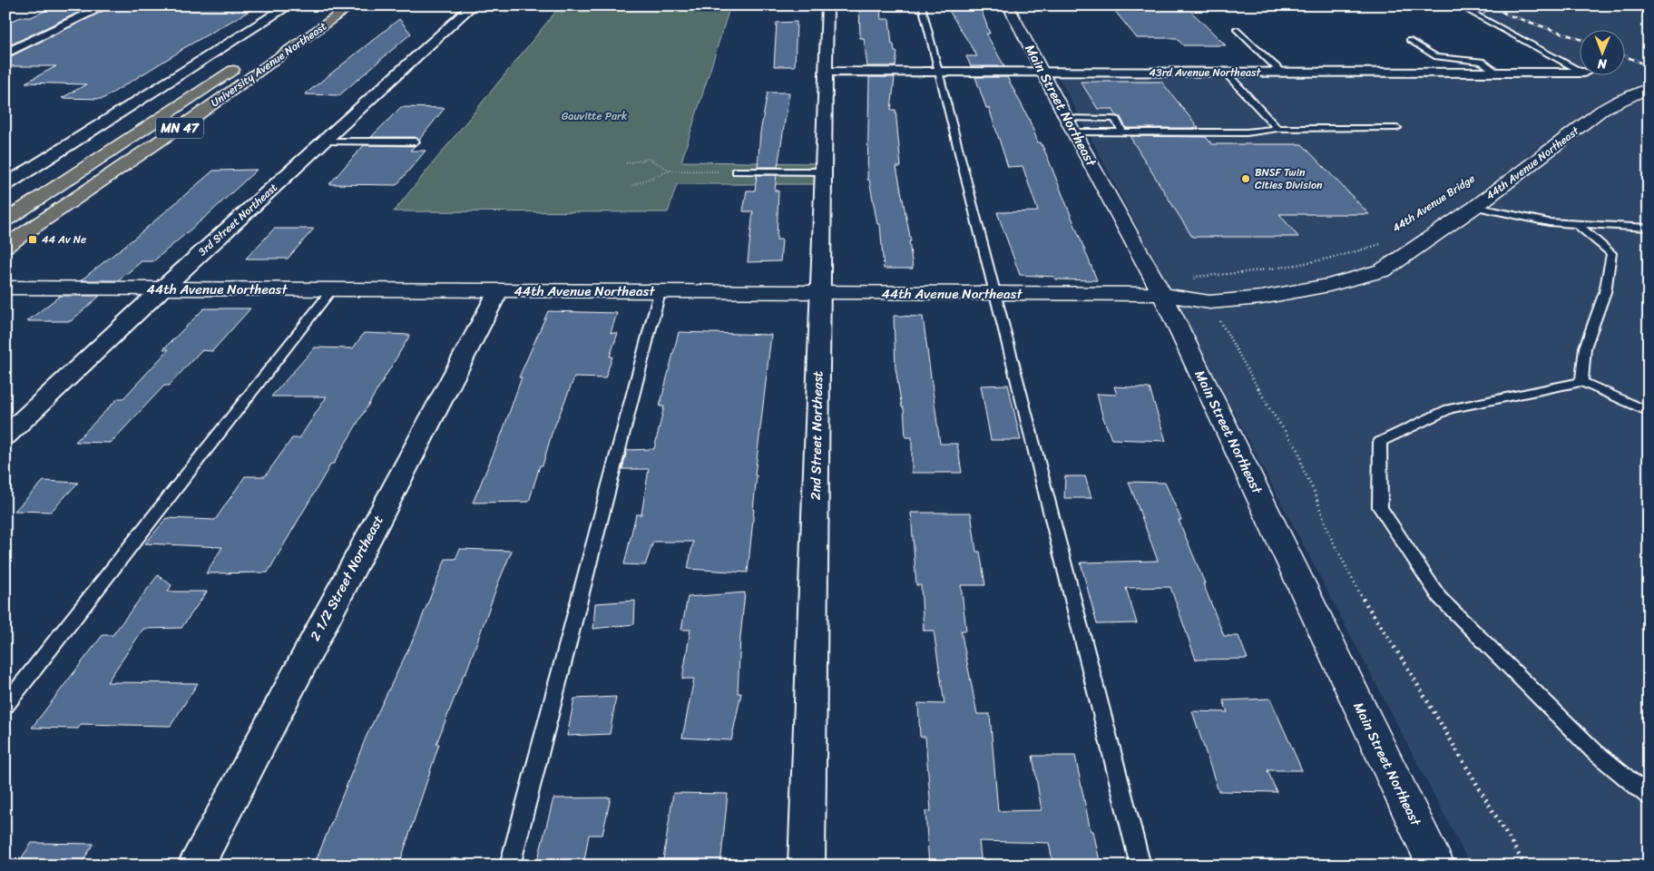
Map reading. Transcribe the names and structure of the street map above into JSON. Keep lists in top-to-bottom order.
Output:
{
  "streets": {
    "main road": ["University Avenue Northeast", "MN 47"],
    "street": [
      "43rd Avenue Northeast",
      "Main Street Northeast",
      "44th Avenue Northeast",
      "3rd Street Northeast",
      "2nd Street Northeast",
      "2 1/2 Street Northeast"
    ],
    "path": ["44th Avenue Bridge"]
  },
  "crossings": [
    ["43rd Avenue Northeast", "Main Street Northeast"],
    ["43rd Avenue Northeast", "2nd Street Northeast"],
    ["Main Street Northeast", "44th Avenue Northeast"],
    ["44th Avenue Northeast", "44th Avenue Bridge"],
    ["44th Avenue Northeast", "3rd Street Northeast"],
    ["44th Avenue Northeast", "2nd Street Northeast"],
    ["44th Avenue Northeast", "2 1/2 Street Northeast"]
  ],
  "parks": ["Gauvitte Park"],
  "places": {
    "other": ["BNSF Twin Cities Division"],
    "transit": ["44 Av Ne"]
  },
  "north": "bottom"
}
